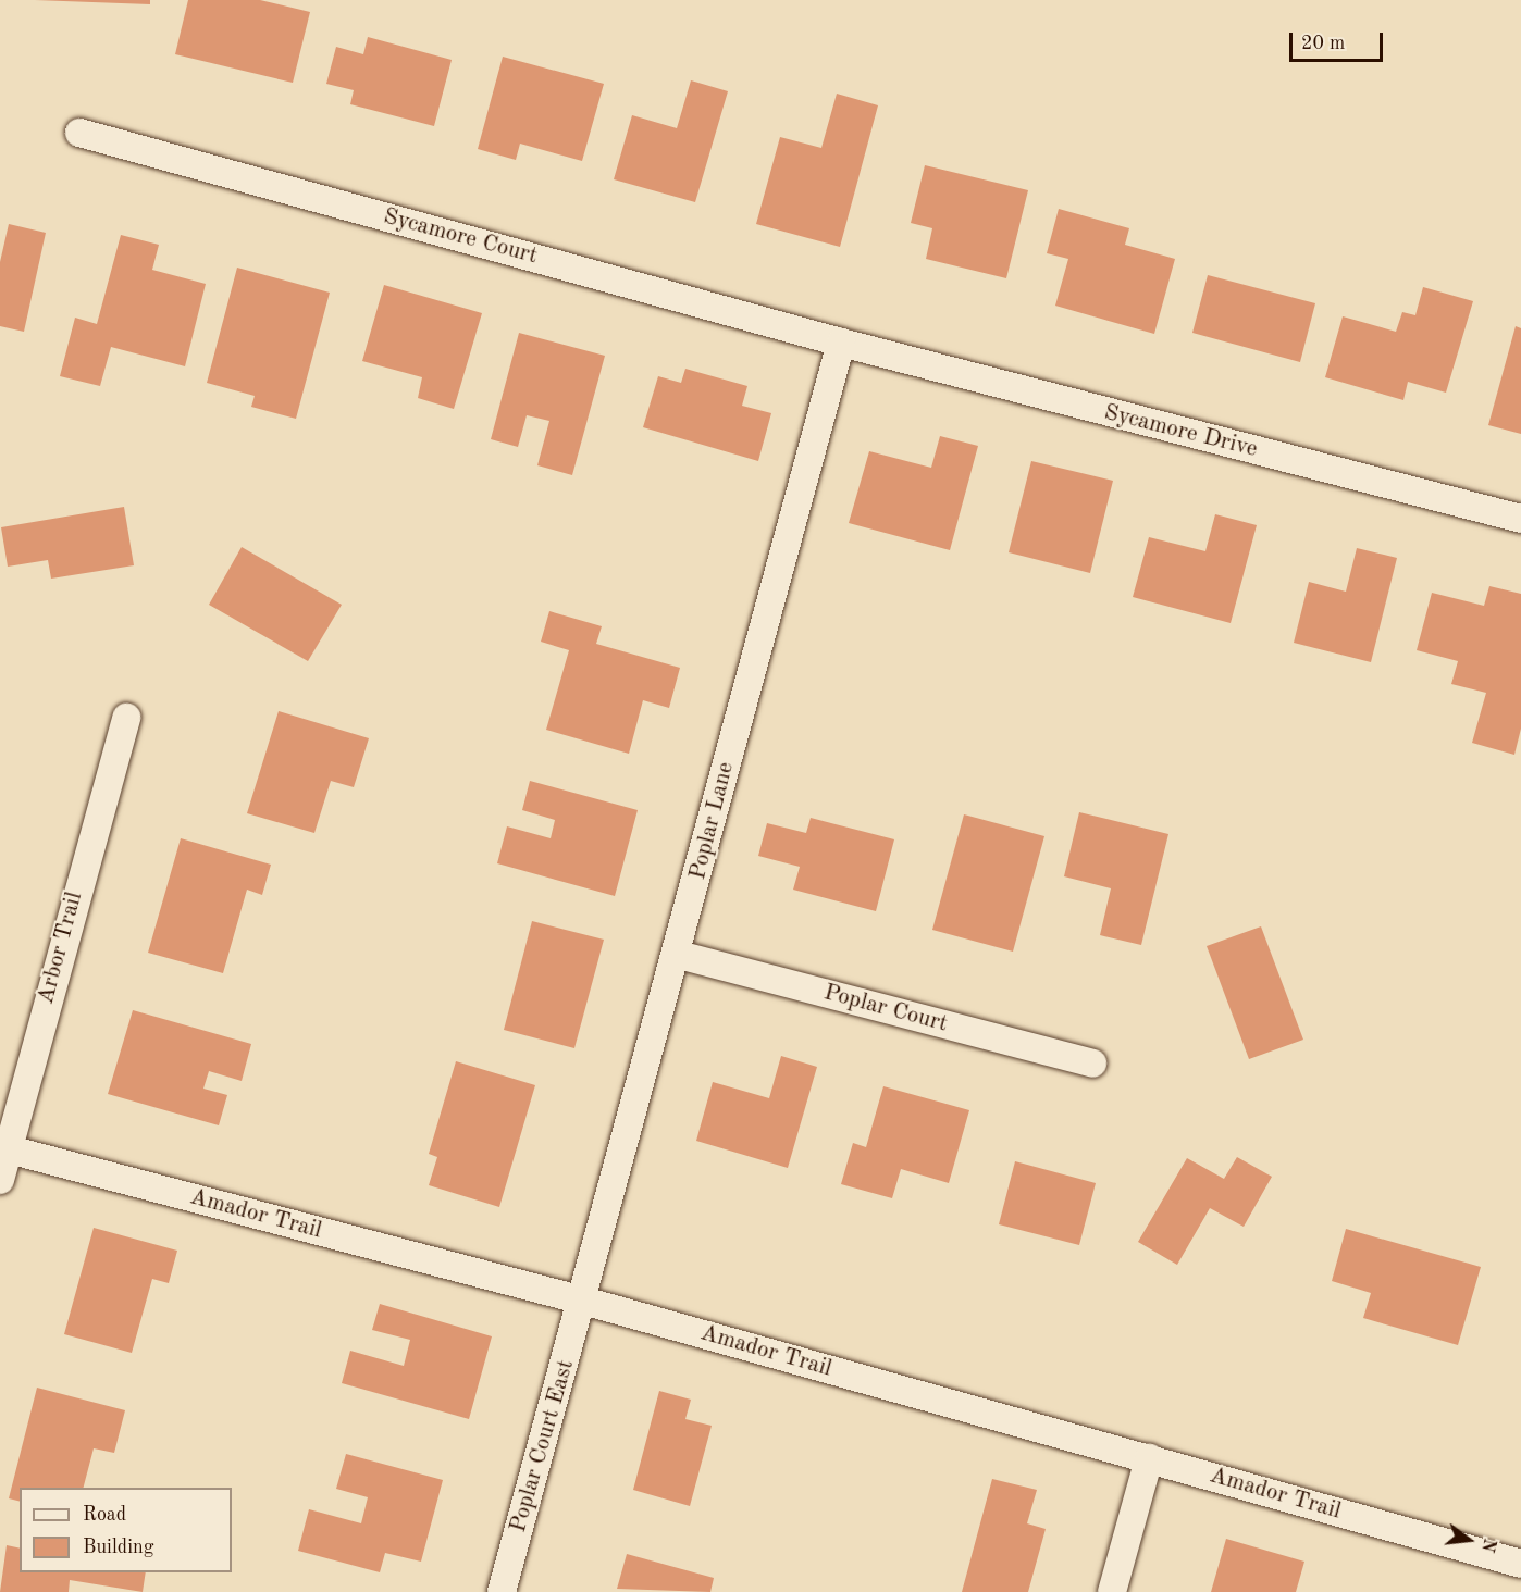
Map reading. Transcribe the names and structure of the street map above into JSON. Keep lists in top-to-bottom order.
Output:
{
  "streets": {
    "street": [
      "Sycamore Court",
      "Sycamore Drive",
      "Poplar Lane",
      "Arbor Trail",
      "Poplar Court",
      "Amador Trail",
      "Poplar Court East"
    ]
  },
  "crossings": [
    ["Sycamore Court", "Sycamore Drive"],
    ["Sycamore Court", "Poplar Lane"],
    ["Sycamore Drive", "Poplar Lane"],
    ["Poplar Lane", "Poplar Court"],
    ["Poplar Lane", "Amador Trail"],
    ["Poplar Lane", "Poplar Court East"],
    ["Arbor Trail", "Amador Trail"],
    ["Amador Trail", "Poplar Court East"]
  ],
  "legend": ["Road", "Building"],
  "scale_bar": "20 m",
  "north": "right"
}
